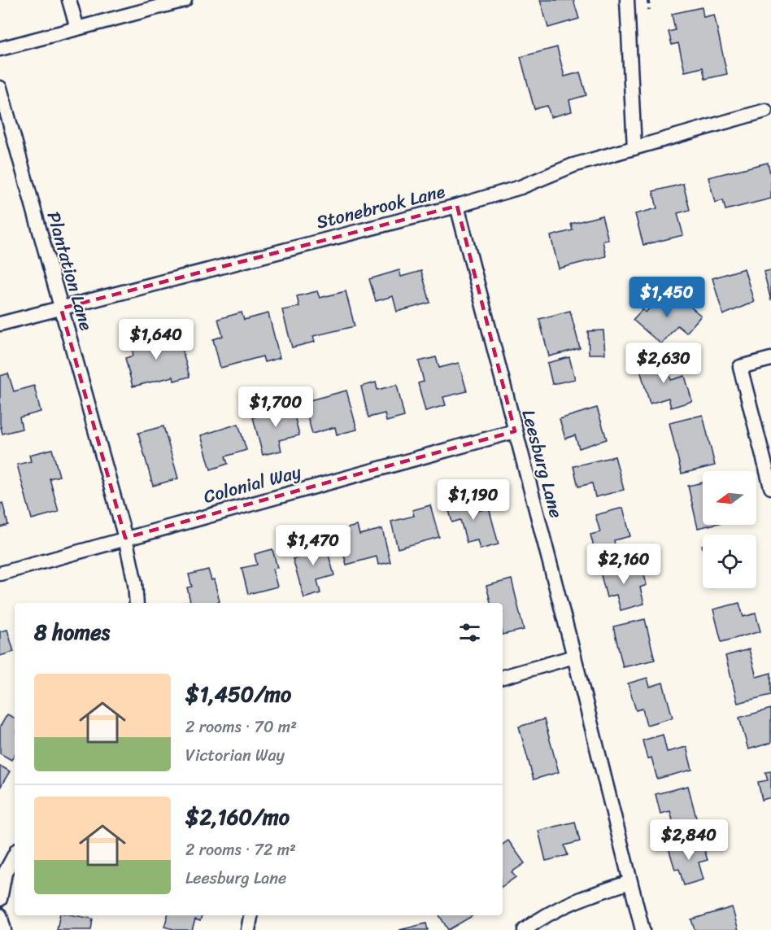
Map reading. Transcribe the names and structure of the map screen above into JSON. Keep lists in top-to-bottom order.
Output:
{
  "streets": {
    "street": [
      "Stonebrook Lane",
      "Plantation Lane",
      "Leesburg Lane",
      "Colonial Way"
    ]
  },
  "crossings": [
    ["Stonebrook Lane", "Plantation Lane"],
    ["Stonebrook Lane", "Leesburg Lane"],
    ["Plantation Lane", "Colonial Way"],
    ["Leesburg Lane", "Colonial Way"]
  ],
  "north": "left",
  "page": {
    "price": [
      "$1,450",
      "$1,640",
      "$2,630",
      "$1,700",
      "$1,190",
      "$1,470",
      "$2,160",
      "$2,840"
    ],
    "heading": "8 homes",
    "list": [
      {
        "name": "$1,450/mo",
        "note": "2 rooms · 70 m² · Victorian Way"
      },
      {
        "name": "$2,160/mo",
        "note": "2 rooms · 72 m² · Leesburg Lane"
      }
    ]
  }
}
